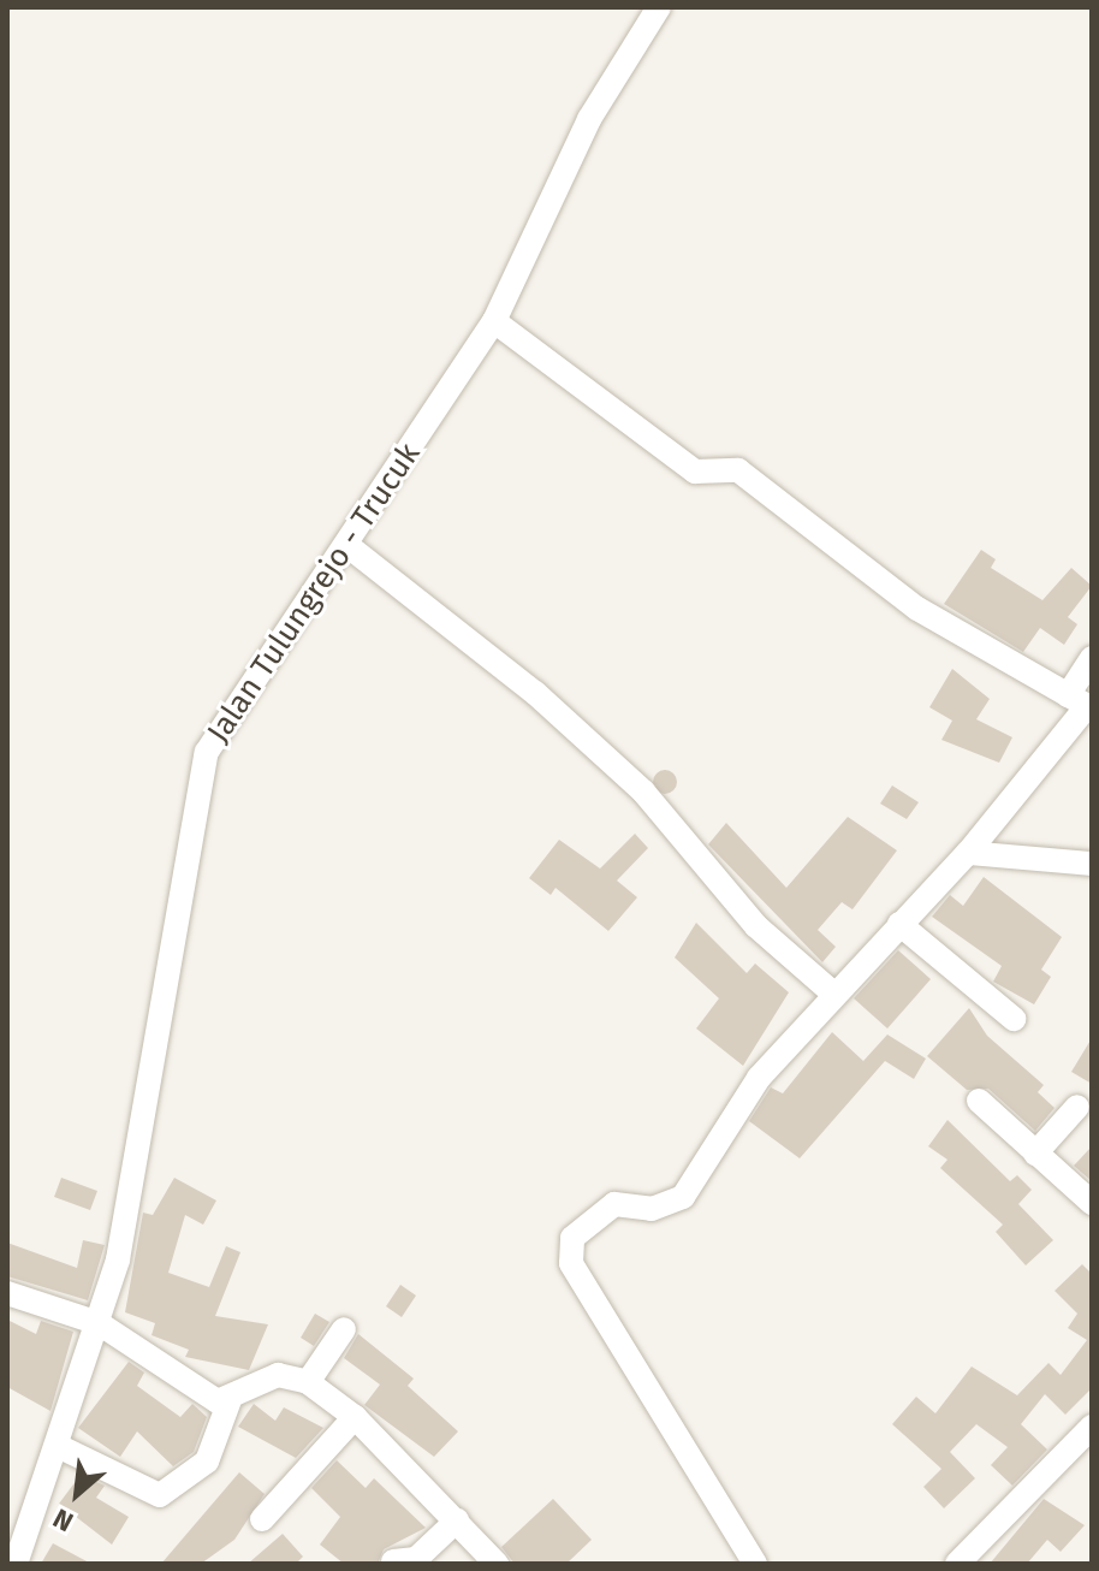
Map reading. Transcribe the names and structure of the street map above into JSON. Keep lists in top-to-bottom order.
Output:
{
  "streets": {
    "street": ["Jalan Tulungrejo - Trucuk"]
  },
  "north": "bottom left"
}
